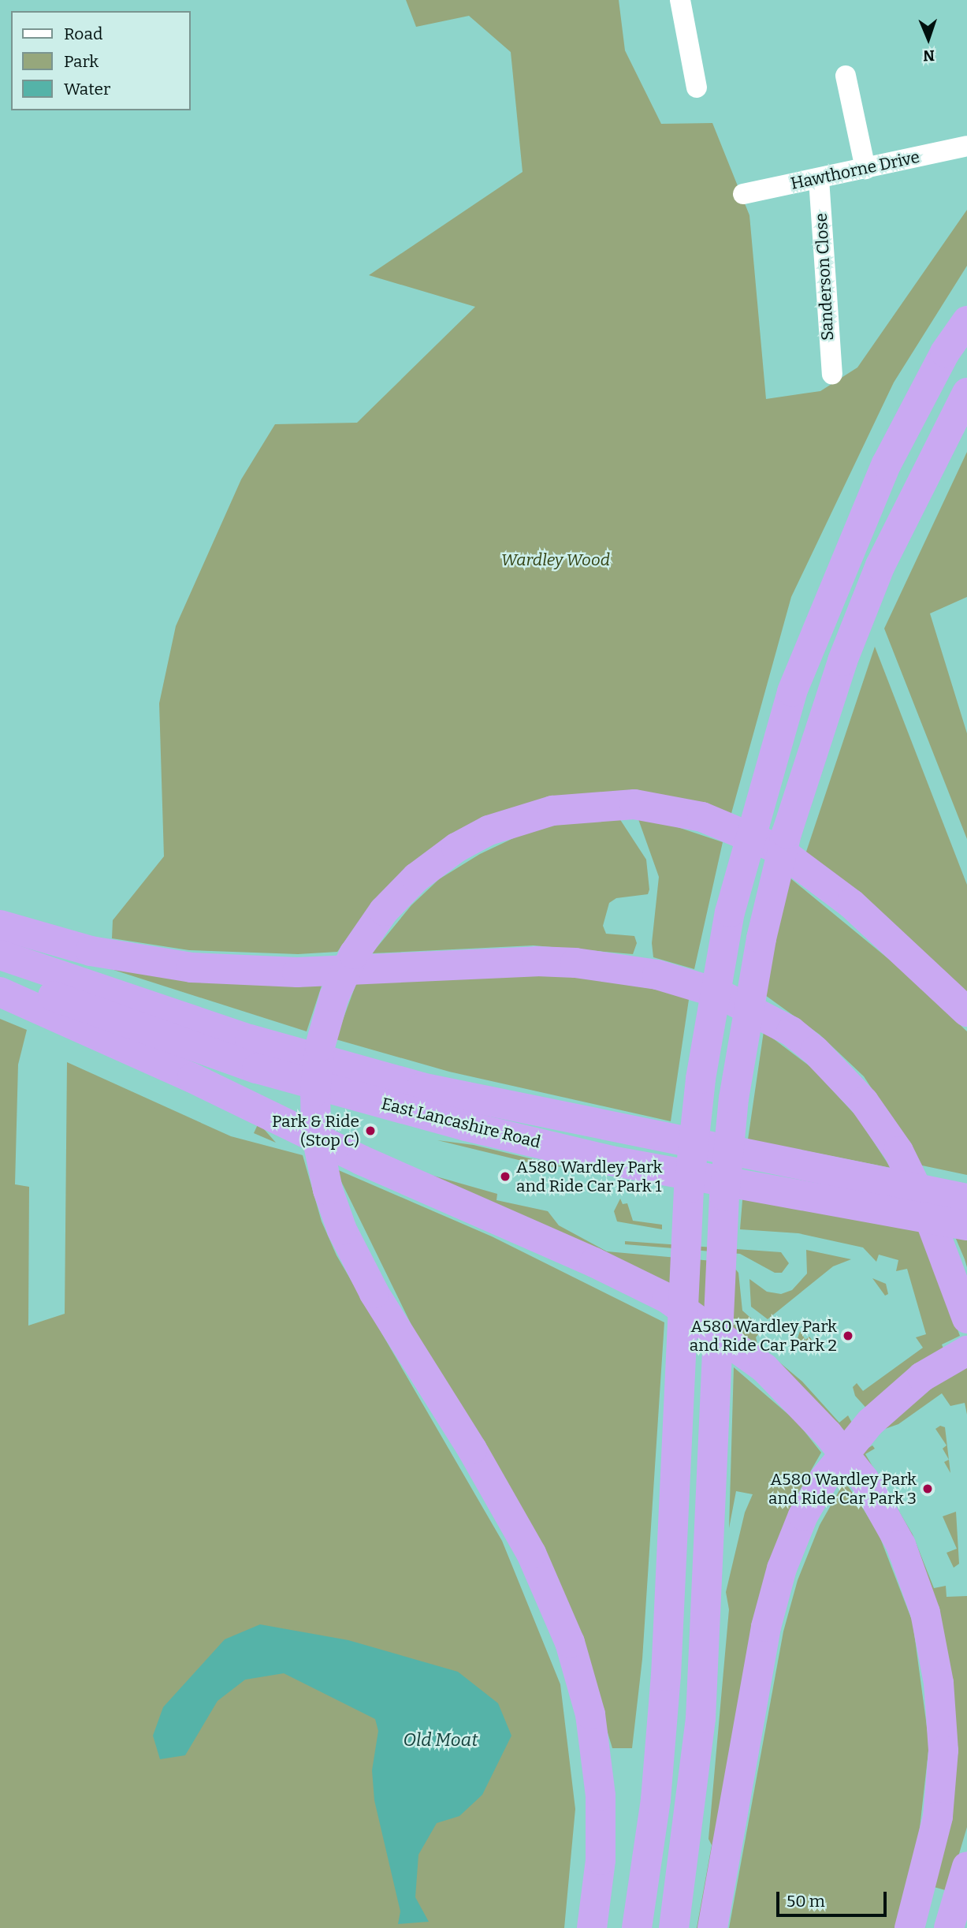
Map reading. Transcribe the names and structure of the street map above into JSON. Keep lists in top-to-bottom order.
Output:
{
  "streets": {
    "highway": ["East Lancashire Road"],
    "street": ["Hawthorne Drive", "Sanderson Close"]
  },
  "crossings": [
    ["Hawthorne Drive", "Sanderson Close"]
  ],
  "water": ["Old Moat"],
  "parks": ["Wardley Wood"],
  "places": [
    "Park & Ride (Stop C)",
    "A580 Wardley Park and Ride Car Park 1",
    "A580 Wardley Park and Ride Car Park 2",
    "A580 Wardley Park and Ride Car Park 3"
  ],
  "legend": ["Road", "Park", "Water"],
  "scale_bar": "50 m",
  "north": "bottom"
}
